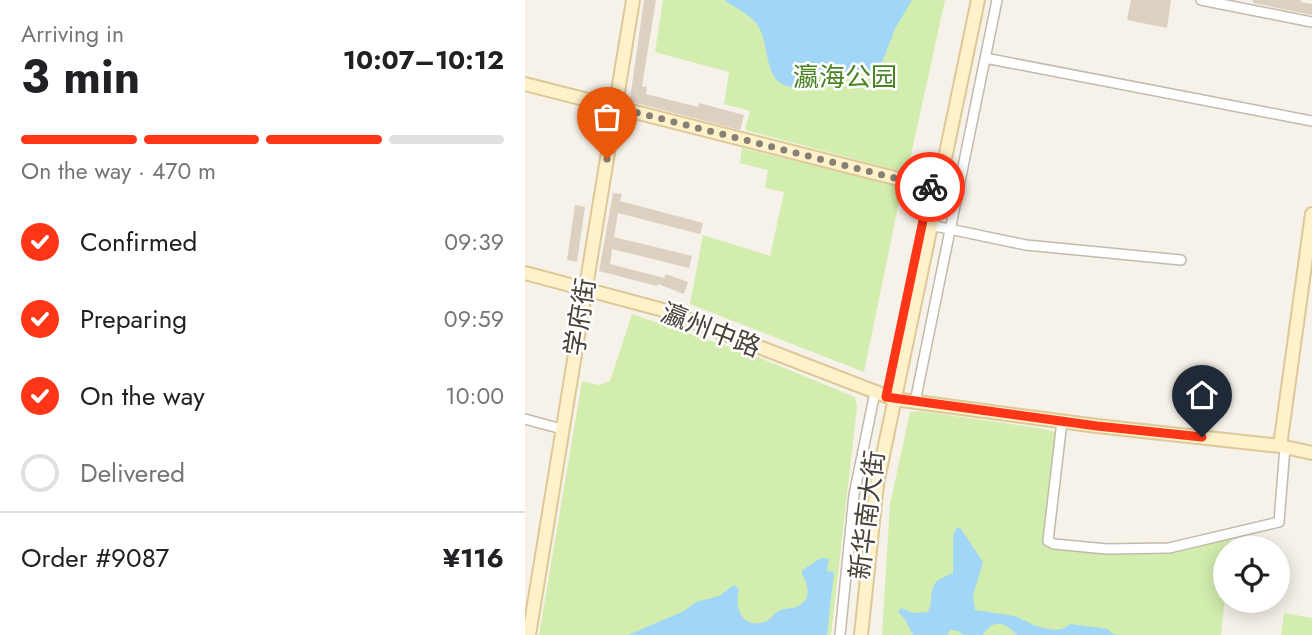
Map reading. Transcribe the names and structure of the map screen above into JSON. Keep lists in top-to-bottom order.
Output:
{
  "streets": {
    "street": ["学府街", "瀛州中路", "新华南大街"]
  },
  "crossings": [
    ["学府街", "瀛州中路"],
    ["瀛州中路", "新华南大街"]
  ],
  "parks": ["瀛海公园"],
  "page": {
    "heading": ["3 min", "Arriving in", "10:07–10:12"],
    "panel": ["Order #9087", "¥116"],
    "bar": "On the way · 470 m",
    "list": [
      ["Confirmed", "09:39"],
      ["Preparing", "09:59"],
      ["On the way", "10:00"],
      "Delivered"
    ]
  }
}
